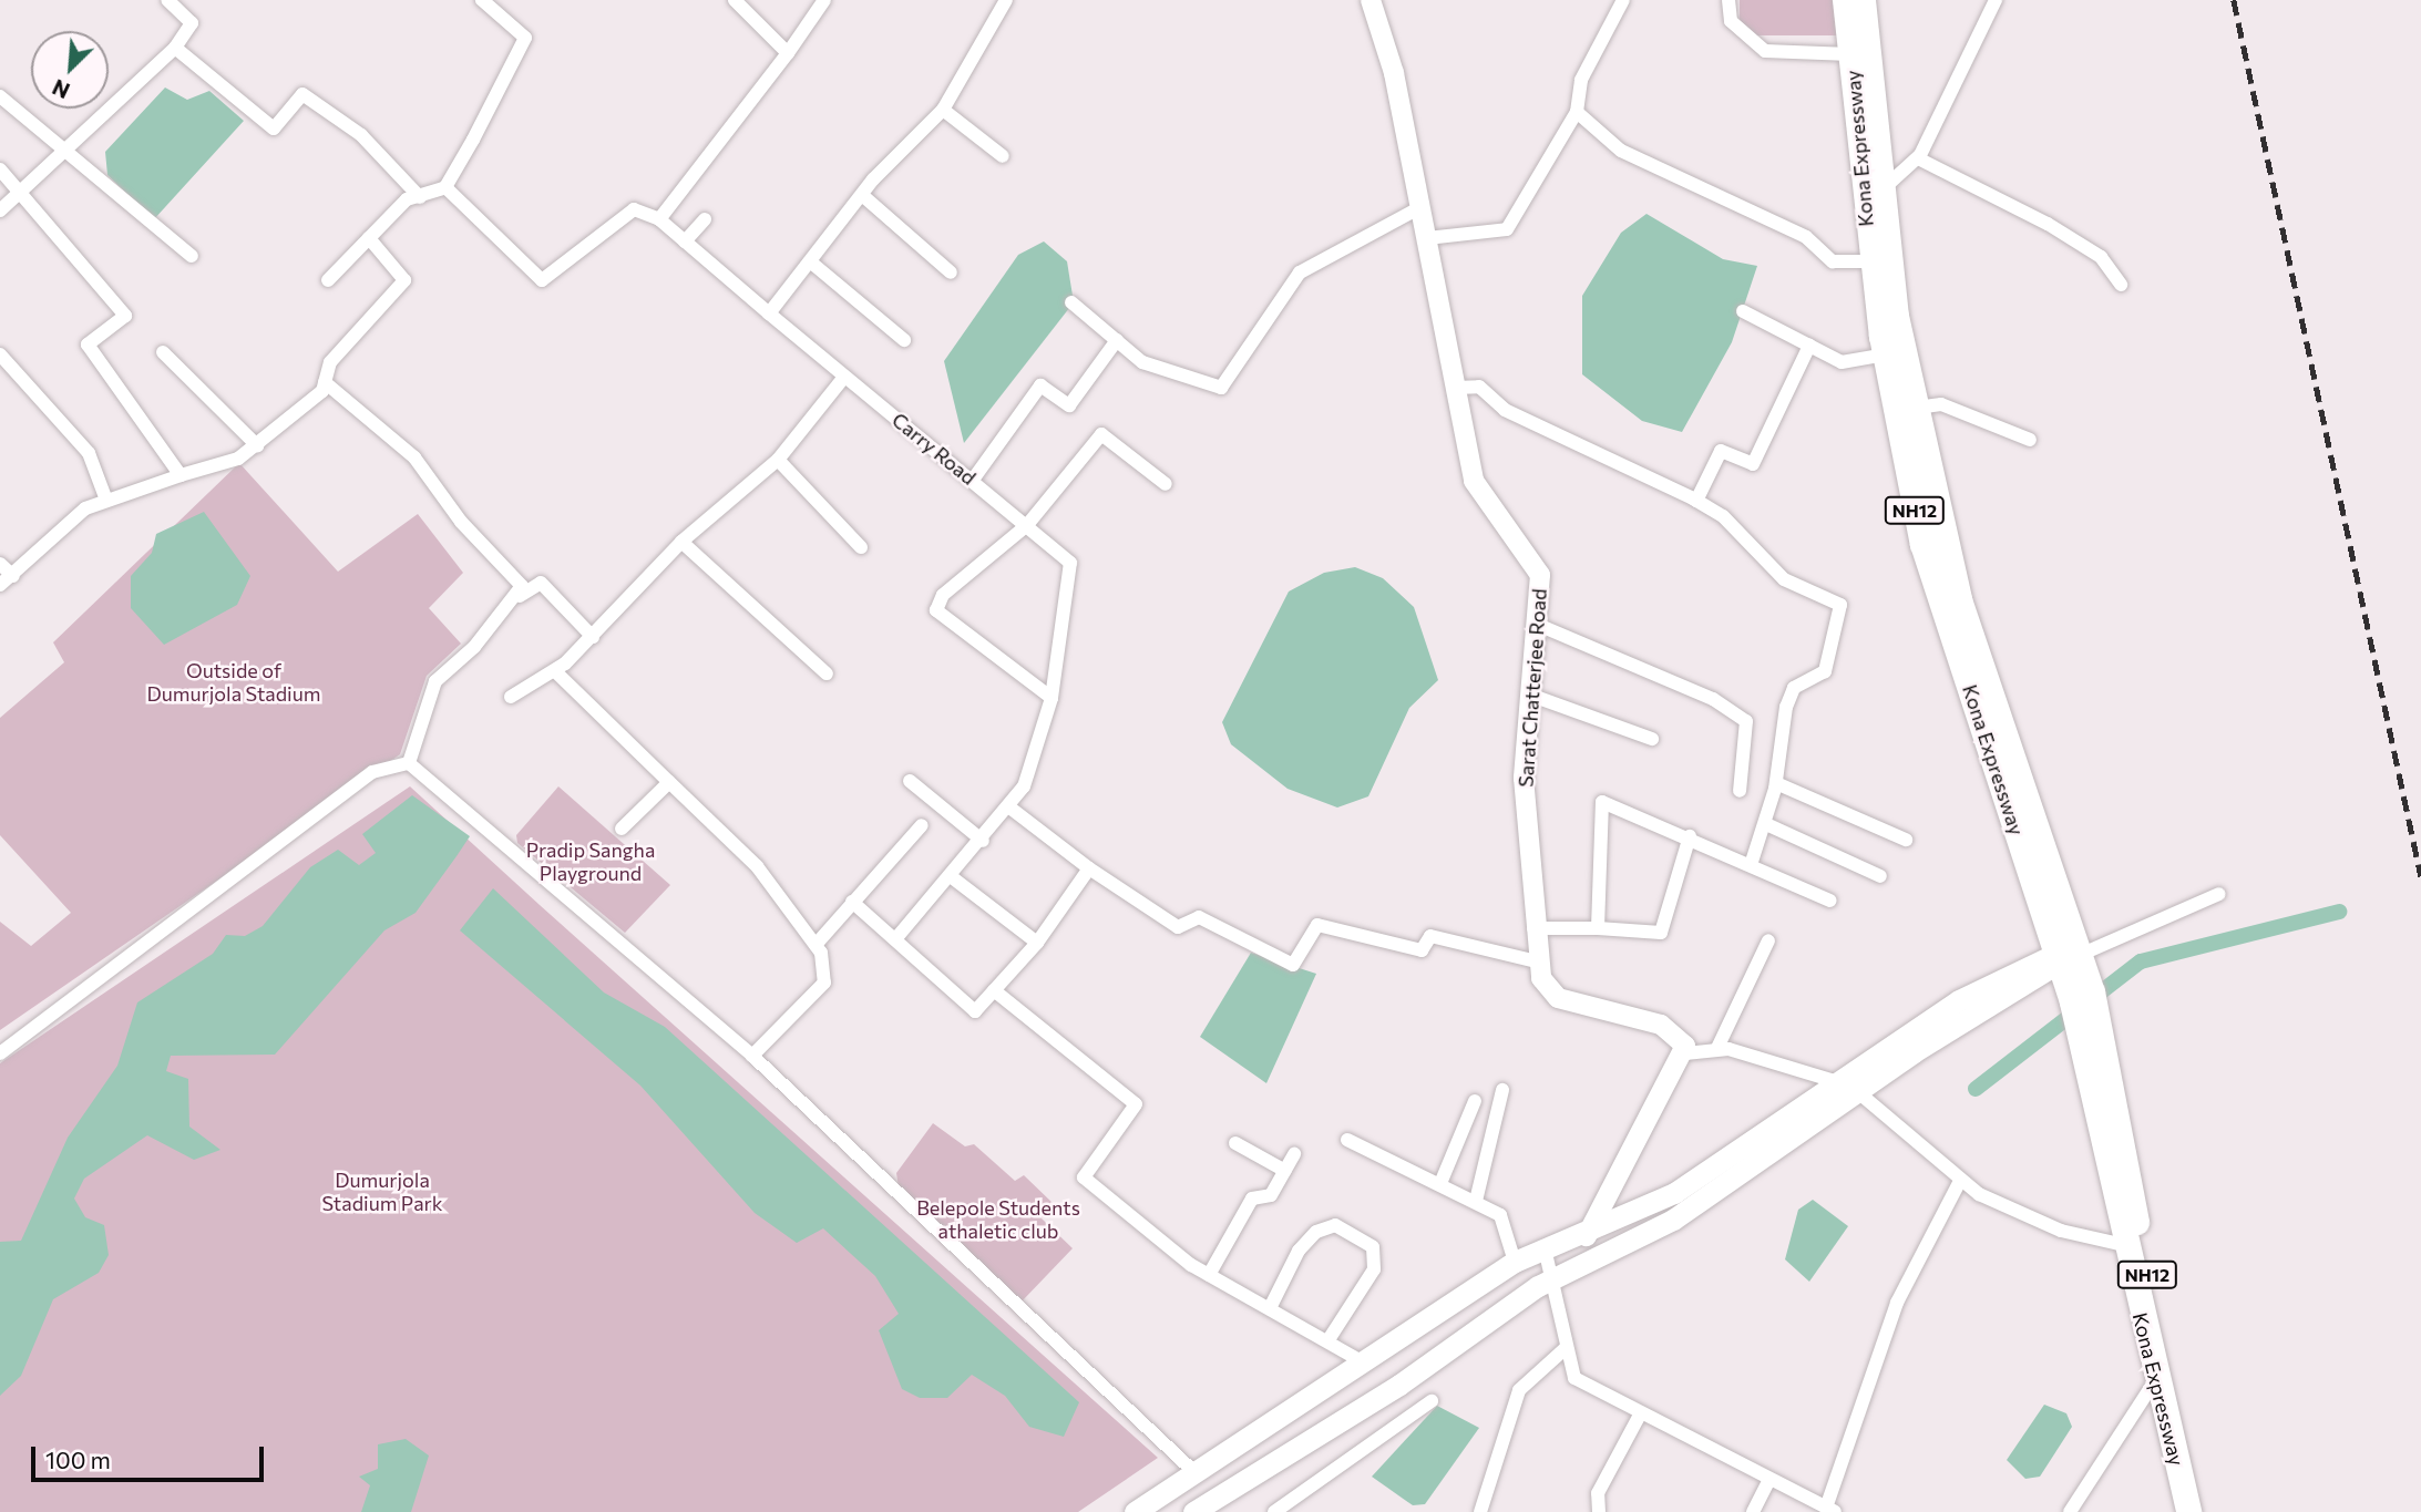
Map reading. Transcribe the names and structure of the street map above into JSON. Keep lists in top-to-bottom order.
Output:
{
  "streets": {
    "highway": ["Kona Expressway", "NH12"],
    "main road": ["Sarat Chatterjee Road"],
    "street": ["Carry Road"]
  },
  "parks": [
    "Outside of Dumurjola Stadium",
    "Pradip Sangha Playground",
    "Dumurjola Stadium Park",
    "Belepole Students athaletic club"
  ],
  "scale_bar": "100 m",
  "north": "bottom left"
}
